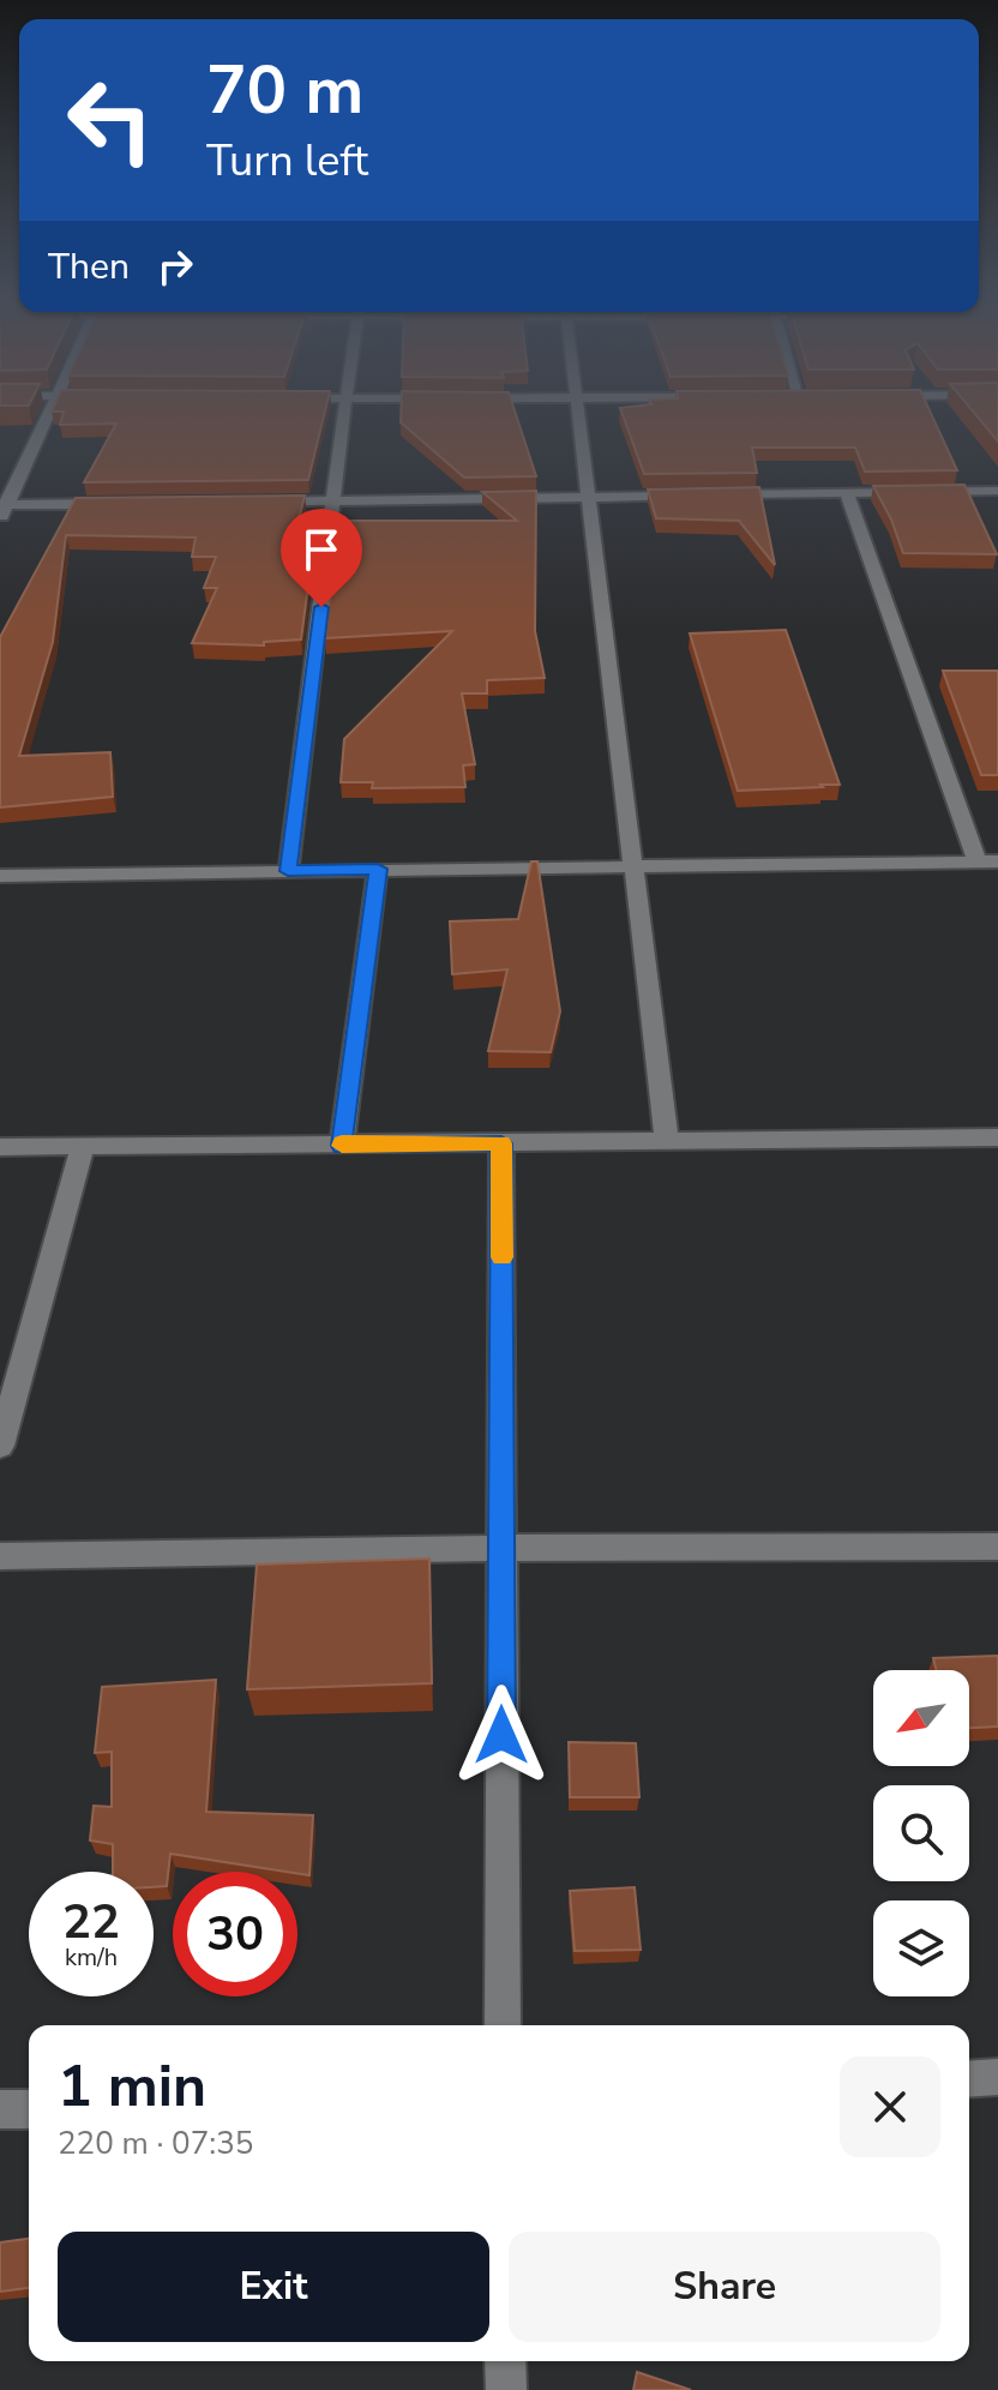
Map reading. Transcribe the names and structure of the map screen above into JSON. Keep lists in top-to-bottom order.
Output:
{
  "north": "bottom left",
  "page": {
    "turn": ["70 m", "Turn left"],
    "then": "Then",
    "speed": "22 km/h",
    "limit": "30",
    "heading": ["1 min", "220 m · 07:35"],
    "buttons": ["Exit", "Share"]
  }
}
